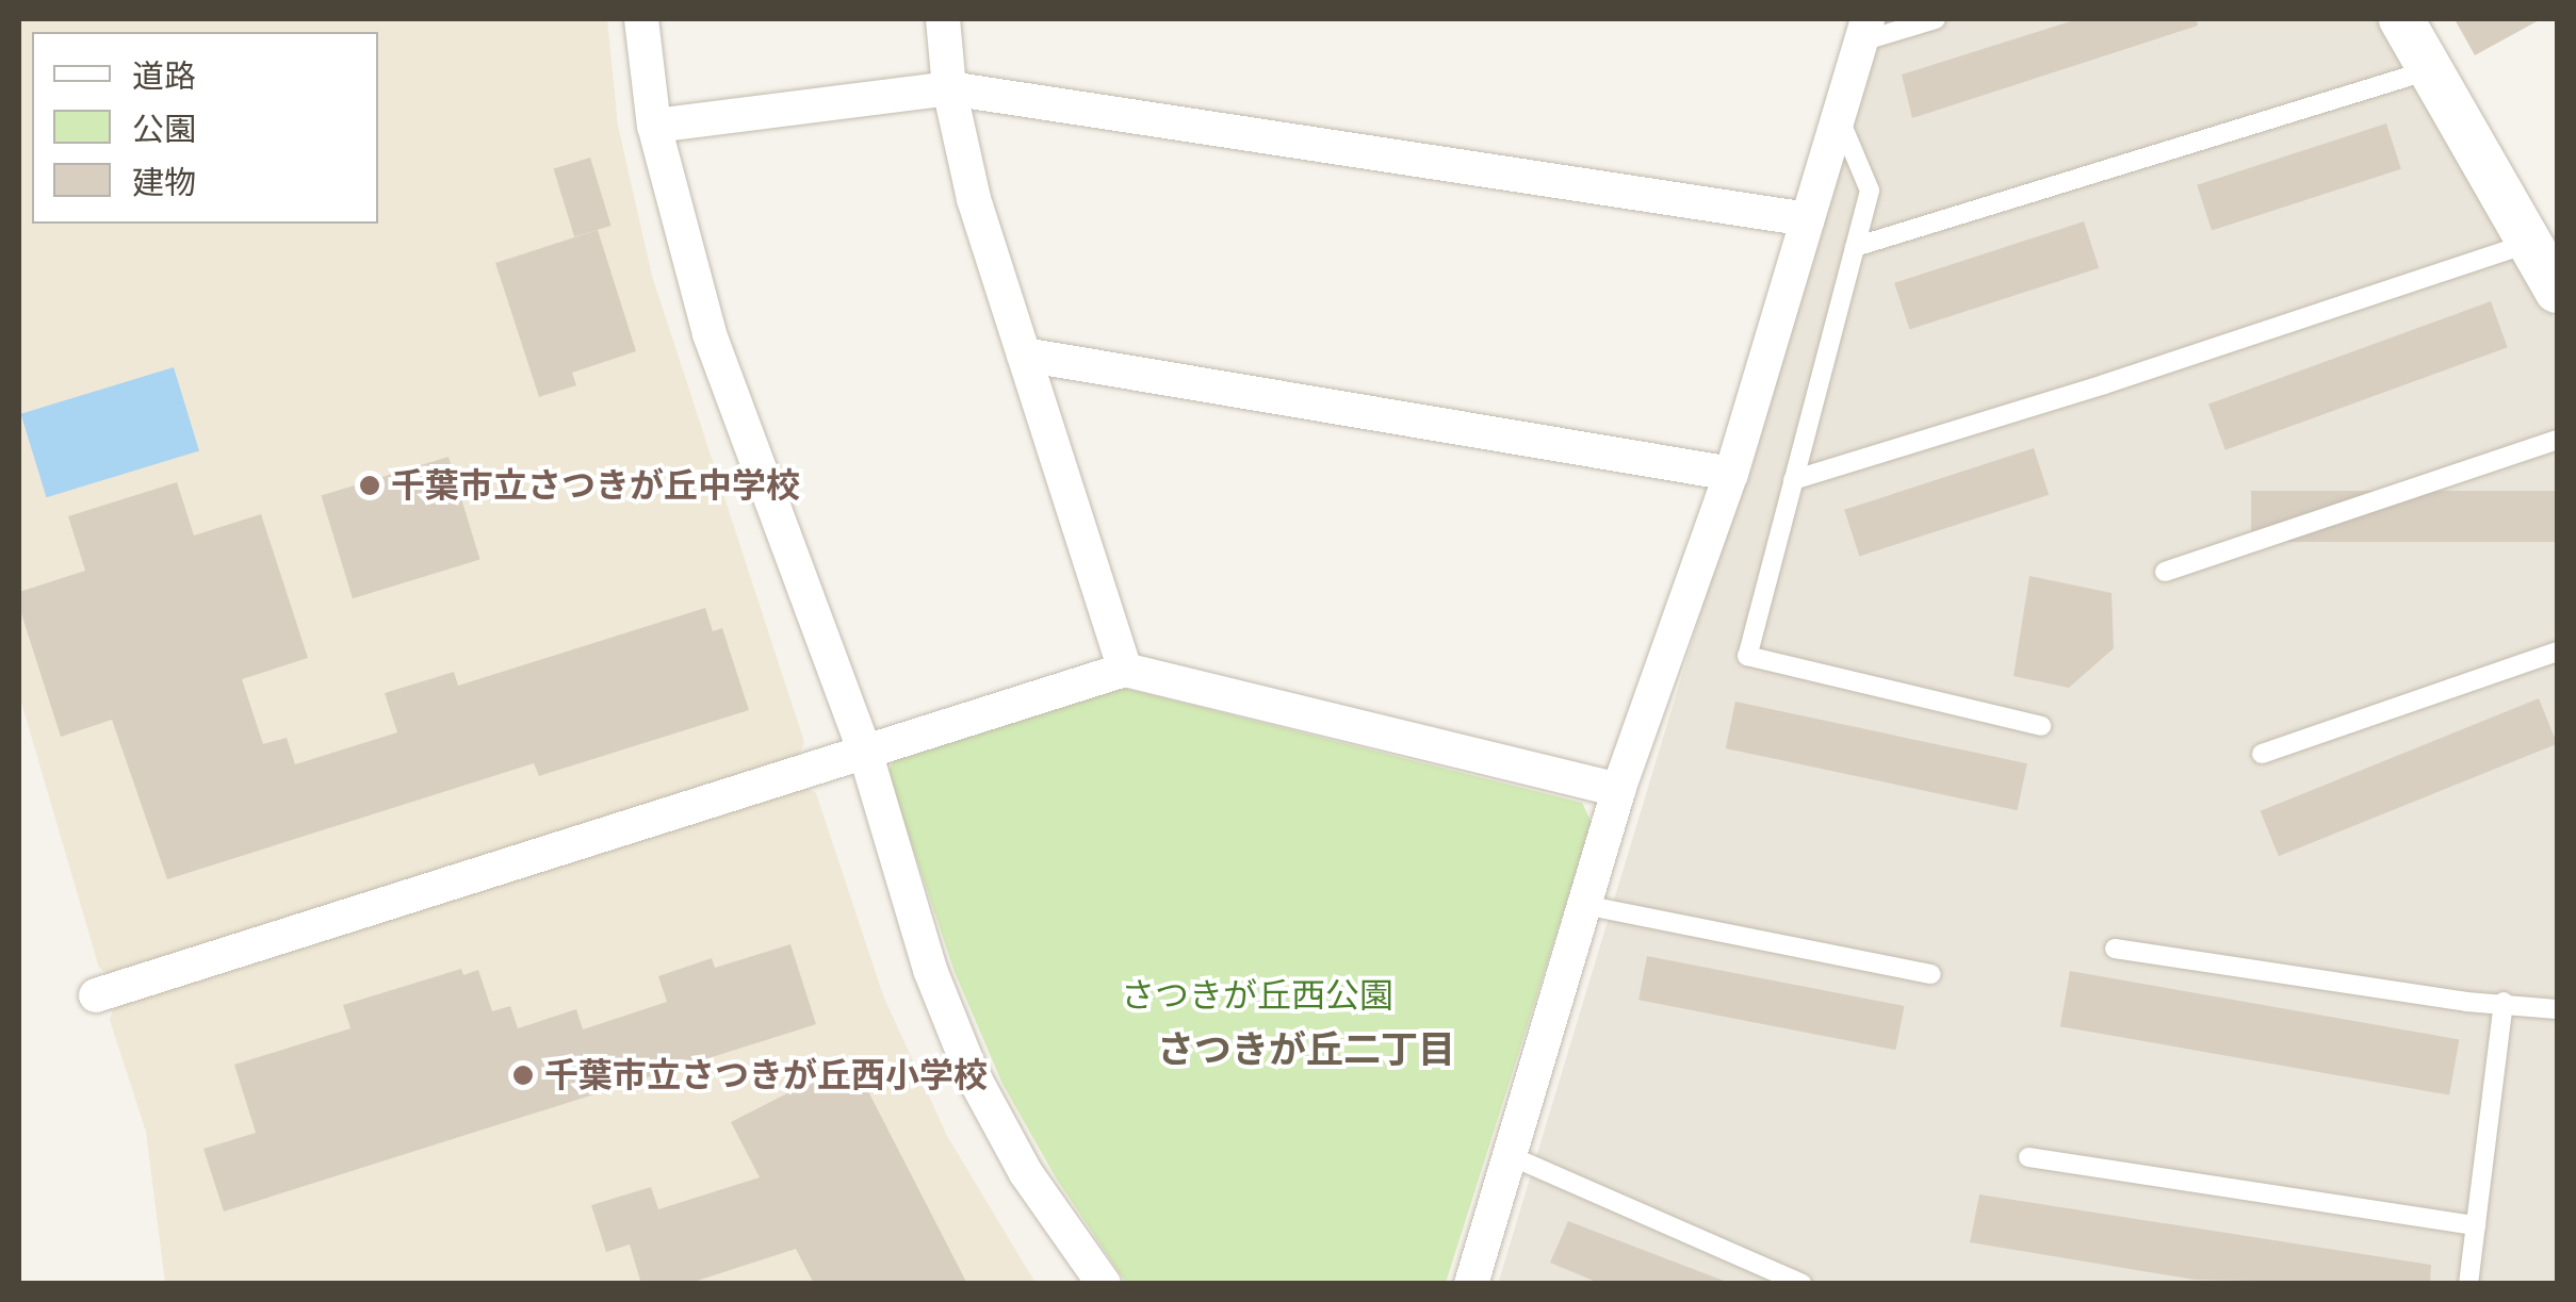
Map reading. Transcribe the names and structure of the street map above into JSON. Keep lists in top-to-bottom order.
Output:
{
  "districts": ["さつきが丘二丁目"],
  "parks": ["さつきが丘西公園"],
  "places": ["千葉市立さつきが丘中学校", "千葉市立さつきが丘西小学校"],
  "legend": ["道路", "公園", "建物"]
}
